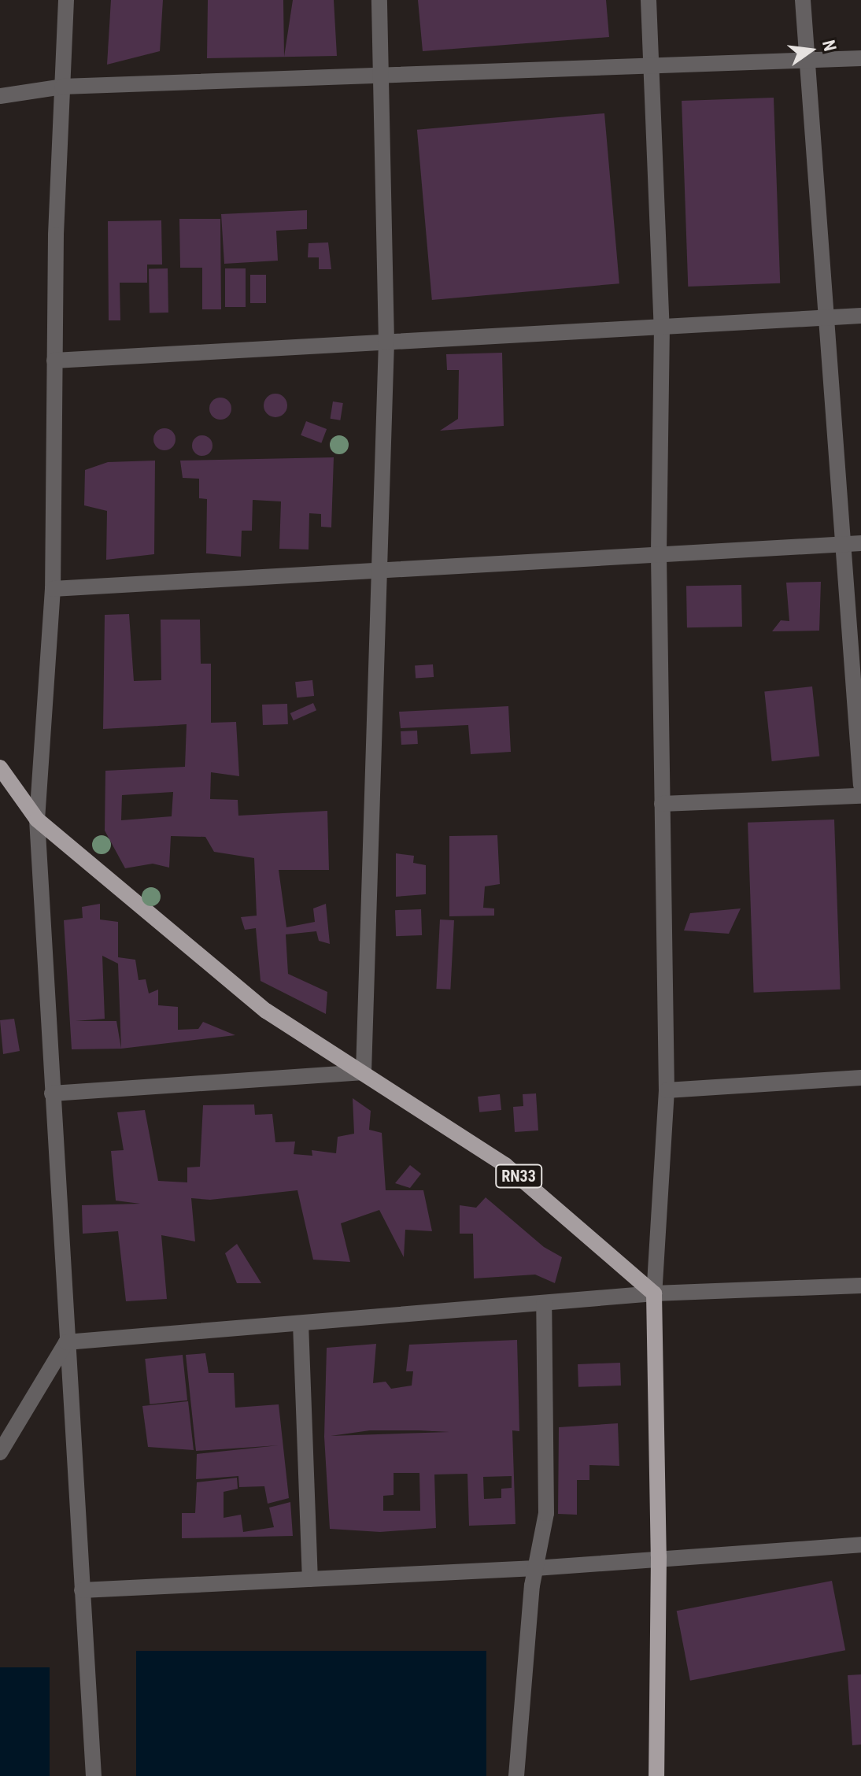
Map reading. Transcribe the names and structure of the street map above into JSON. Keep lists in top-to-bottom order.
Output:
{
  "streets": {
    "main road": ["RN33"]
  },
  "north": "right"
}
